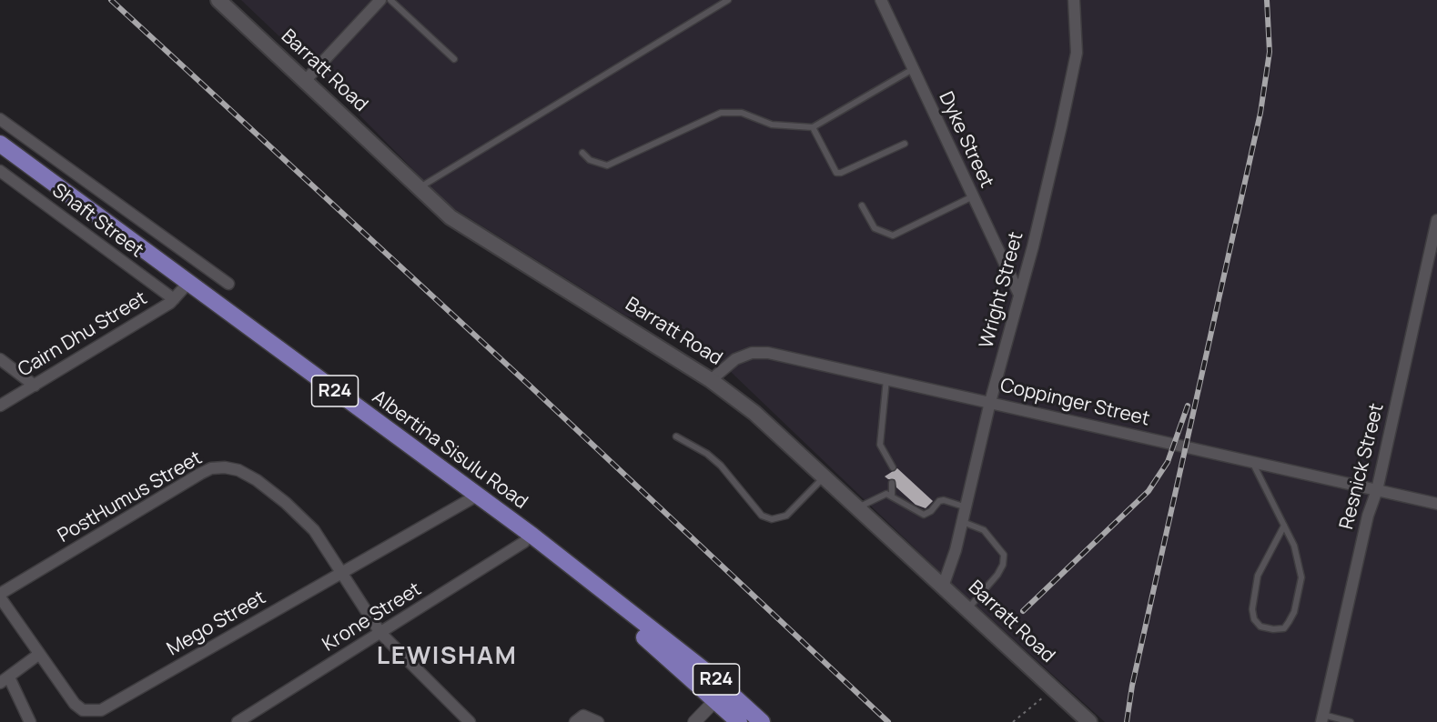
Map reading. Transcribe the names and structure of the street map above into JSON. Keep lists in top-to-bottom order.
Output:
{
  "streets": {
    "main road": ["Barratt Road", "R24", "Albertina Sisulu Road"],
    "street": [
      "Dyke Street",
      "Shaft Street",
      "Wright Street",
      "Cairn Dhu Street",
      "Coppinger Street",
      "Resnick Street",
      "PostHumus Street",
      "Krone Street",
      "Mego Street"
    ]
  },
  "crossings": [
    ["Barratt Road", "Wright Street"],
    ["Barratt Road", "Coppinger Street"],
    ["Dyke Street", "Wright Street"],
    ["Shaft Street", "Cairn Dhu Street"],
    ["Shaft Street", "Albertina Sisulu Road"],
    ["Wright Street", "Coppinger Street"],
    ["Cairn Dhu Street", "Albertina Sisulu Road"],
    ["Coppinger Street", "Resnick Street"],
    ["Albertina Sisulu Road", "Krone Street"],
    ["Albertina Sisulu Road", "Mego Street"],
    ["PostHumus Street", "Krone Street"],
    ["PostHumus Street", "Mego Street"]
  ],
  "districts": ["LEWISHAM"]
}
